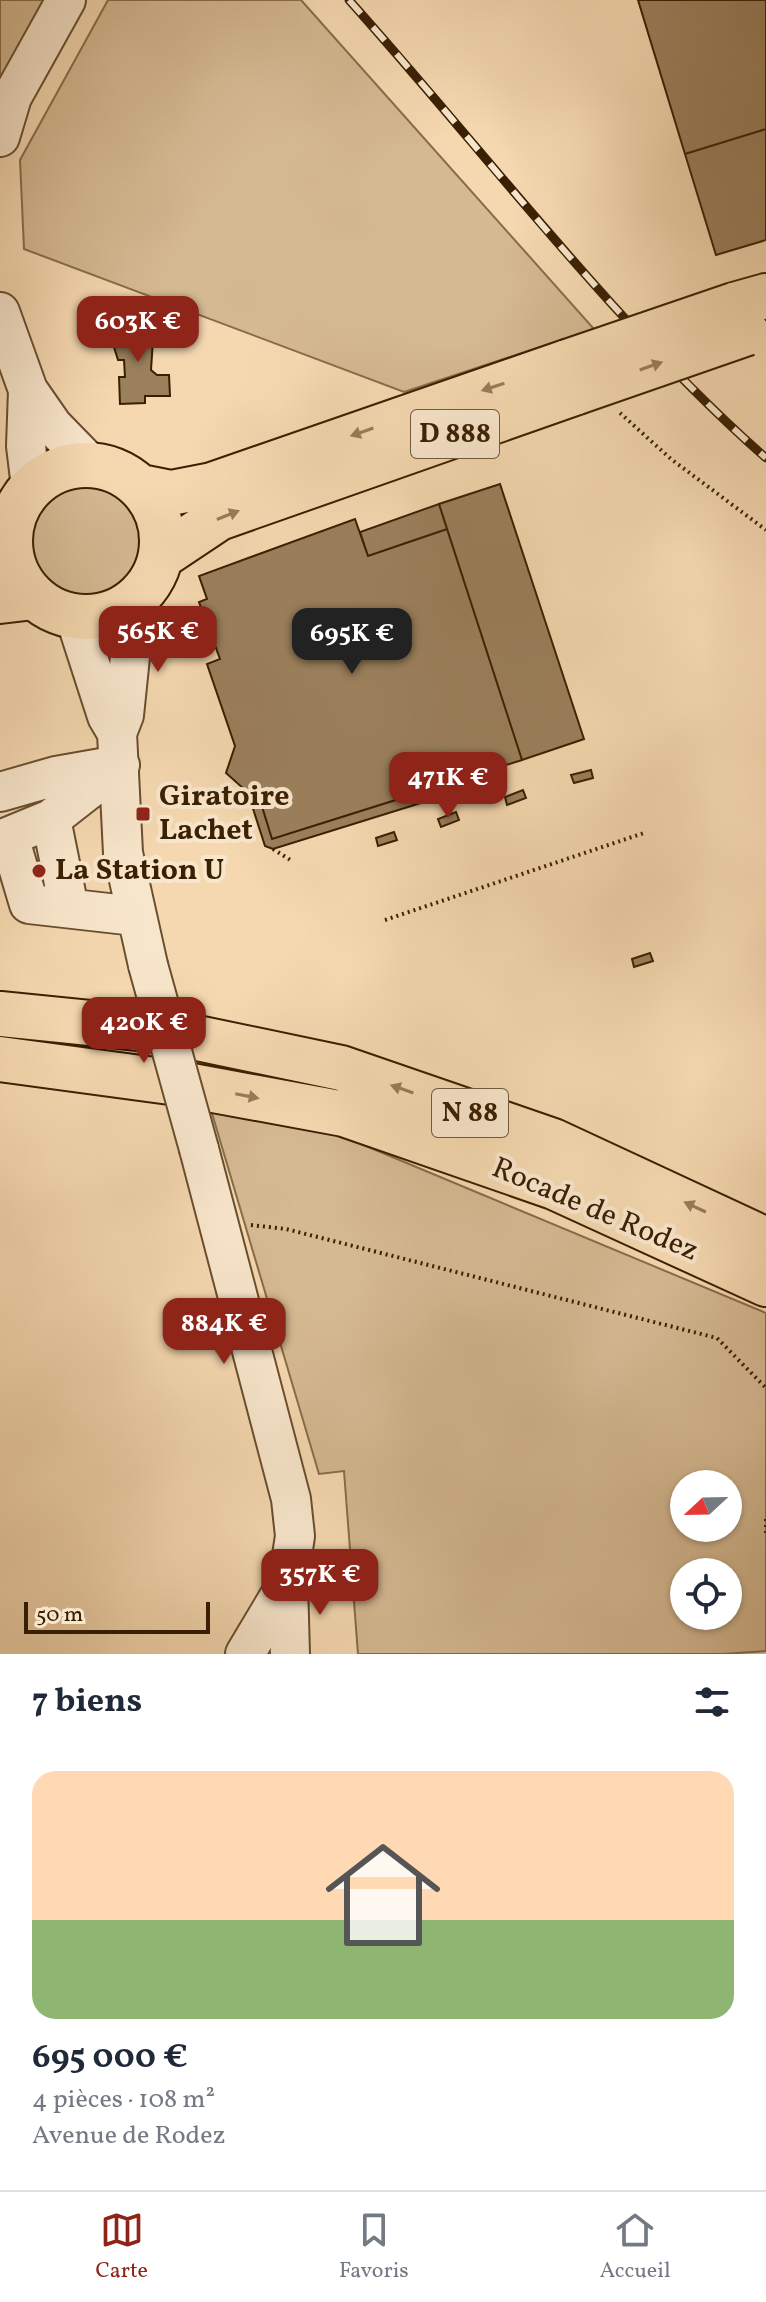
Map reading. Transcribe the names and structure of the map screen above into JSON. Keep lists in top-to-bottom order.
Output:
{
  "streets": {
    "main road": ["D 888", "N 88", "Rocade de Rodez"]
  },
  "places": {
    "transit": ["Giratoire Lachet"],
    "other": ["La Station U"]
  },
  "scale_bar": "50 m",
  "north": "left",
  "page": {
    "price": [
      "603K €",
      "565K €",
      "695K €",
      "471K €",
      "420K €",
      "884K €",
      "357K €"
    ],
    "scale": "50 m",
    "heading": "7 biens",
    "list": [
      {
        "name": "695 000 €",
        "note": "4 pièces · 108 m² · Avenue de Rodez"
      }
    ],
    "tabs": ["Carte", "Favoris", "Accueil"]
  }
}
